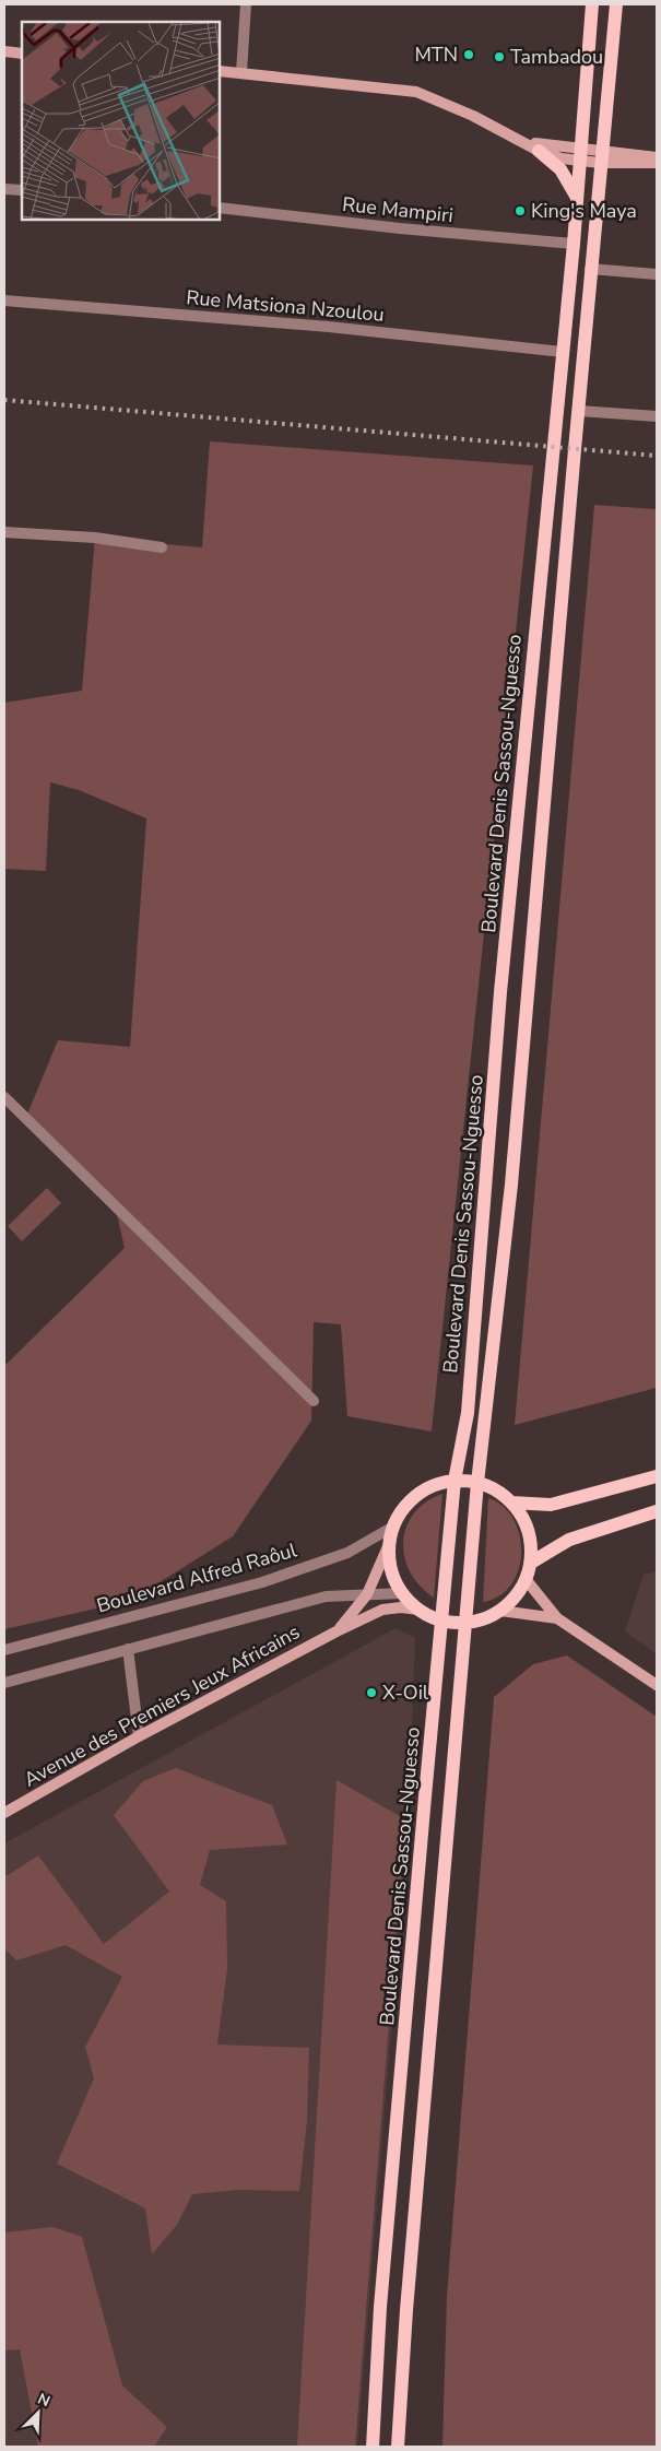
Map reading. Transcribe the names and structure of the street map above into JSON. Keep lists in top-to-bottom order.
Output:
{
  "streets": {
    "main road": ["Boulevard Denis Sassou-Nguesso", "Avenue des Premiers Jeux Africains"],
    "street": ["Rue Mampiri", "Rue Matsiona Nzoulou", "Boulevard Alfred Raôul"]
  },
  "crossings": [
    ["Rue Mampiri", "Boulevard Denis Sassou-Nguesso"],
    ["Rue Matsiona Nzoulou", "Boulevard Denis Sassou-Nguesso"]
  ],
  "places": [
    "MTN",
    "Tambadou",
    "King's Maya",
    "X-Oil"
  ],
  "north": "top right"
}
